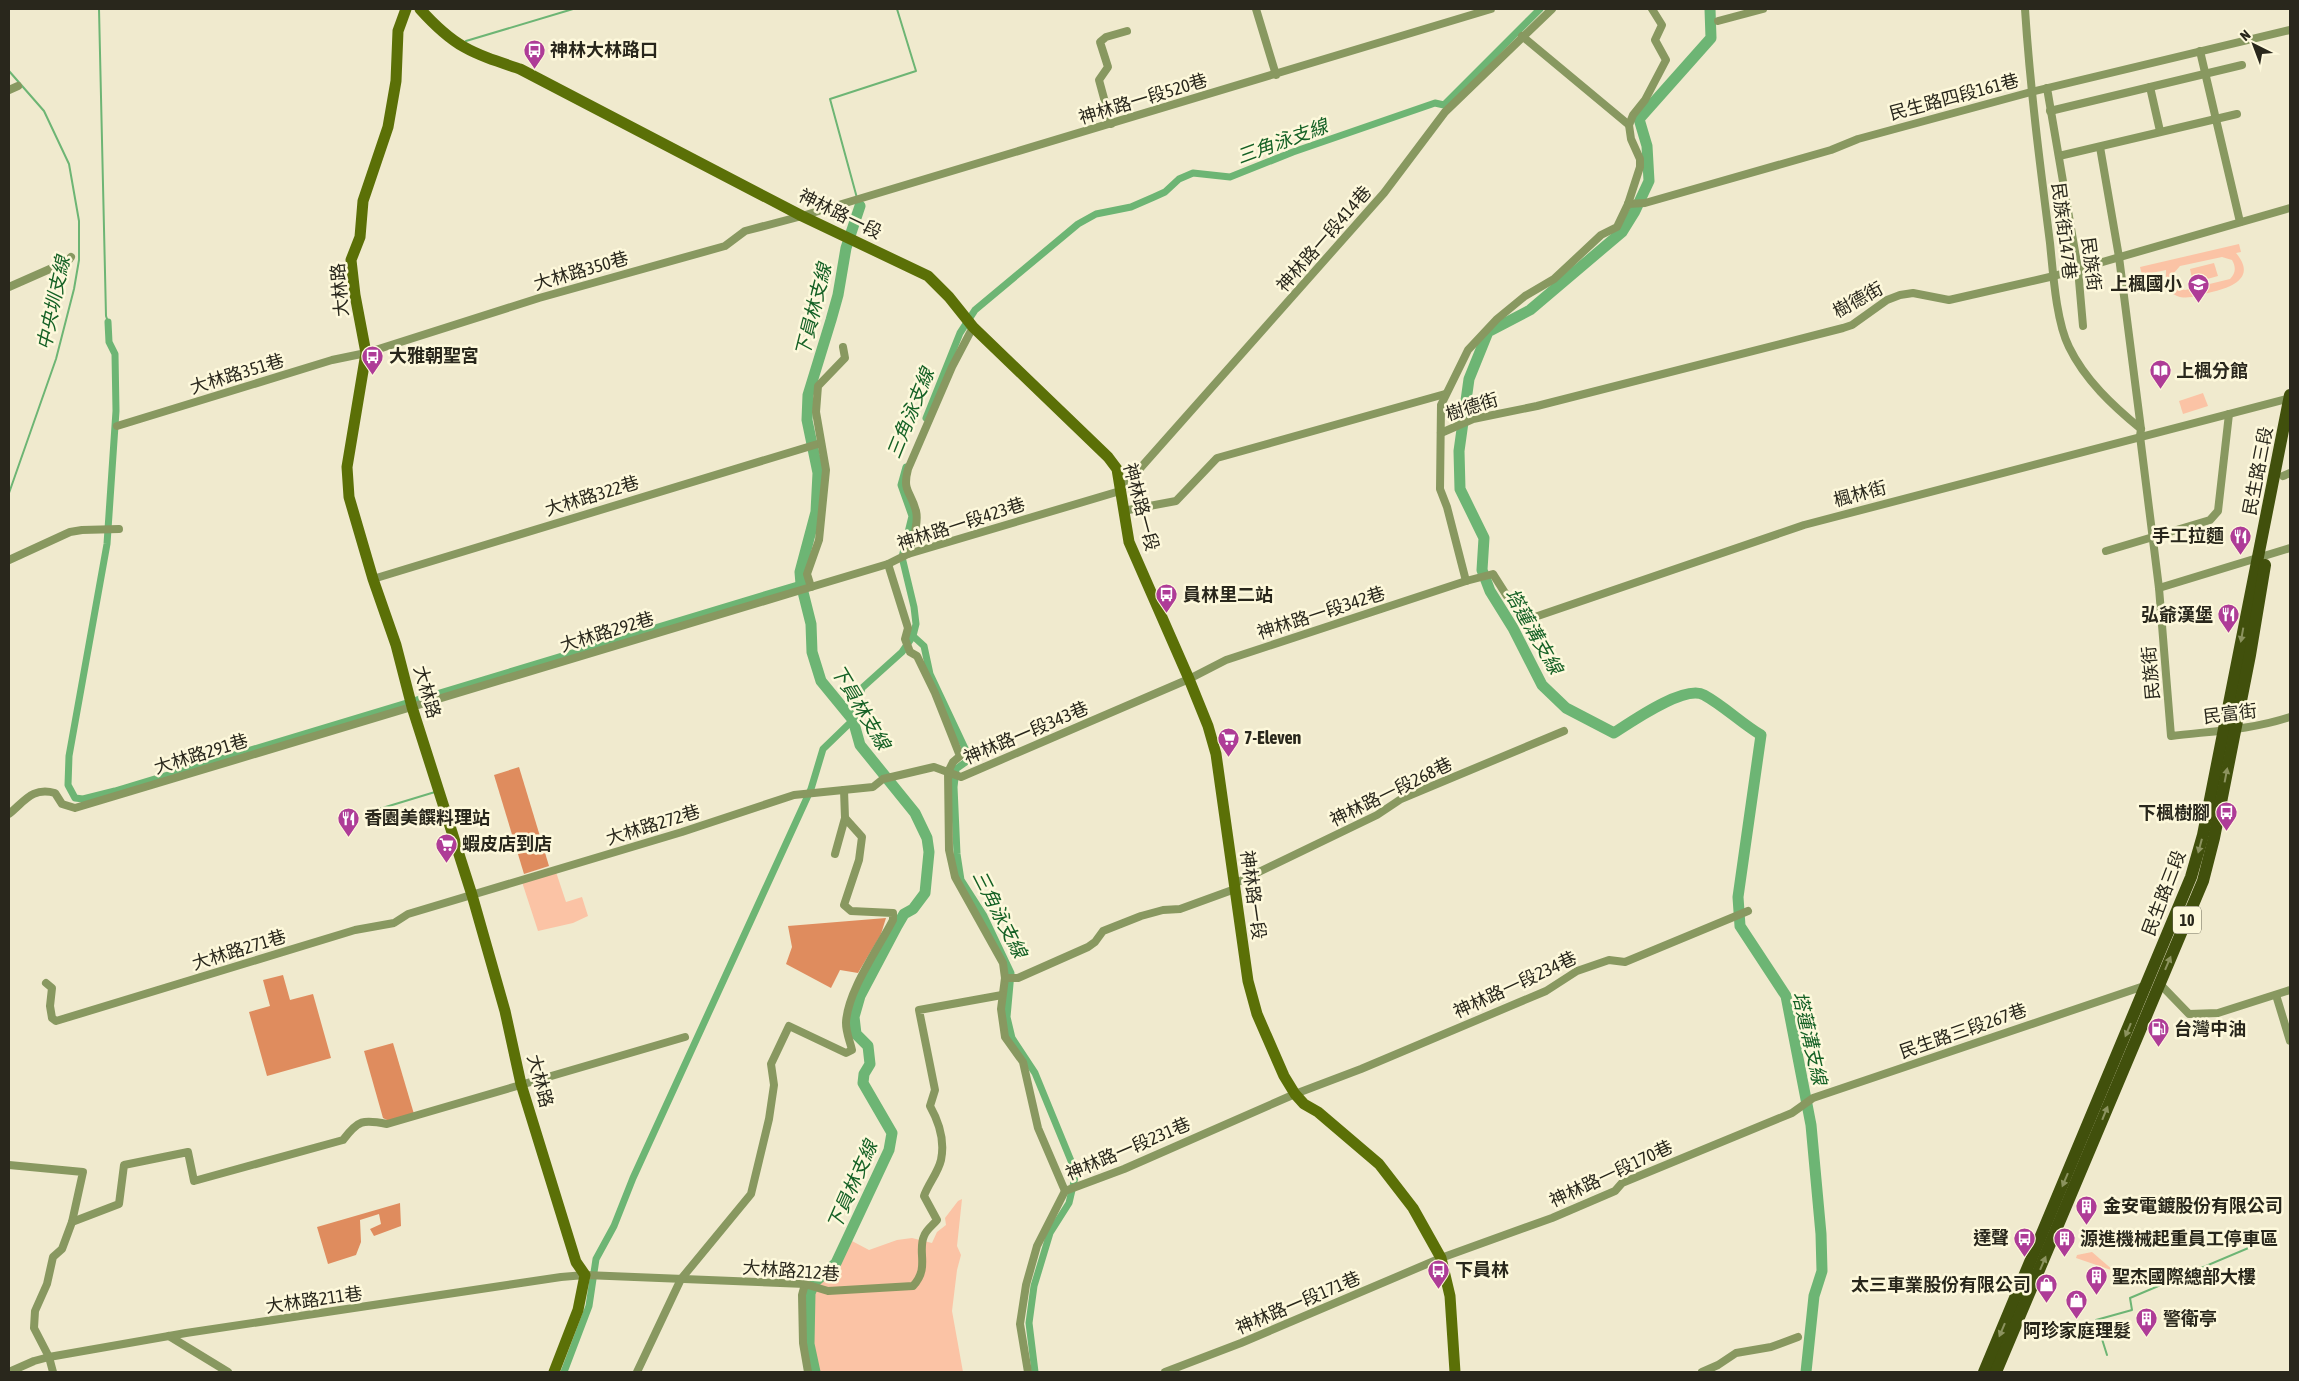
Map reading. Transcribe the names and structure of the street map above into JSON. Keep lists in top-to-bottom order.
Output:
{
  "streets": {
    "main road": ["民生路三段", "10"],
    "street": [
      "民生路四段161巷",
      "神林路一段520巷",
      "神林路一段",
      "民族街147巷",
      "神林路一段414巷",
      "民族街",
      "大林路350巷",
      "大林路",
      "樹德街",
      "大林路351巷",
      "楓林街",
      "大林路322巷",
      "神林路一段423巷",
      "神林路一段342巷",
      "大林路292巷",
      "民富街",
      "神林路一段343巷",
      "大林路291巷",
      "神林路一段268巷",
      "大林路272巷",
      "大林路271巷",
      "神林路一段234巷",
      "民生路三段267巷",
      "神林路一段231巷",
      "神林路一段170巷",
      "大林路212巷",
      "大林路211巷",
      "神林路一段171巷"
    ]
  },
  "crossings": [
    ["民生路四段161巷", "民族街147巷"],
    ["民生路四段161巷", "民族街"],
    ["神林路一段520巷", "神林路一段"],
    ["神林路一段520巷", "大林路350巷"],
    ["神林路一段", "神林路一段414巷"],
    ["神林路一段", "大林路350巷"],
    ["神林路一段", "神林路一段423巷"],
    ["神林路一段", "神林路一段342巷"],
    ["神林路一段", "神林路一段343巷"],
    ["神林路一段", "神林路一段268巷"],
    ["神林路一段", "神林路一段234巷"],
    ["神林路一段", "神林路一段231巷"],
    ["神林路一段", "神林路一段170巷"],
    ["神林路一段", "神林路一段171巷"],
    ["民族街147巷", "民族街"],
    ["民族街147巷", "樹德街"],
    ["民族街147巷", "楓林街"],
    ["神林路一段414巷", "神林路一段423巷"],
    ["民族街", "樹德街"],
    ["民族街", "楓林街"],
    ["民族街", "民富街"],
    ["大林路350巷", "大林路"],
    ["大林路350巷", "大林路351巷"],
    ["大林路", "大林路351巷"],
    ["大林路", "大林路322巷"],
    ["大林路", "大林路292巷"],
    ["大林路", "大林路291巷"],
    ["大林路", "大林路272巷"],
    ["大林路", "大林路271巷"],
    ["大林路", "大林路212巷"],
    ["大林路", "大林路211巷"],
    ["民生路三段", "楓林街"],
    ["民生路三段", "民富街"],
    ["民生路三段", "民生路三段267巷"],
    ["楓林街", "神林路一段342巷"],
    ["神林路一段423巷", "大林路292巷"],
    ["神林路一段342巷", "神林路一段343巷"],
    ["大林路292巷", "大林路291巷"],
    ["神林路一段343巷", "大林路272巷"],
    ["大林路272巷", "大林路271巷"],
    ["神林路一段234巷", "神林路一段231巷"],
    ["民生路三段267巷", "神林路一段170巷"],
    ["神林路一段170巷", "神林路一段171巷"],
    ["大林路212巷", "大林路211巷"]
  ],
  "water": [
    "三角泳支線",
    "中央圳支線",
    "下員林支線",
    "塔蓮溝支線"
  ],
  "places": {
    "bus stop": [
      "神林大林路口",
      "大雅朝聖宮",
      "員林里二站",
      "下楓樹腳",
      "達聲",
      "下員林"
    ],
    "school or university": ["上楓國小"],
    "library": ["上楓分館"],
    "restaurant": ["手工拉麵", "弘爺漢堡", "香園美饌料理站"],
    "supermarket": ["7-Eleven", "蝦皮店到店"],
    "fuel station": ["台灣中油"],
    "building": [
      "金安電鍍股份有限公司",
      "源進機械起重員工停車區",
      "聖杰國際總部大樓",
      "警衛亭"
    ],
    "shop": ["太三車業股份有限公司", "阿珍家庭理髮"]
  },
  "north": "top left"
}
